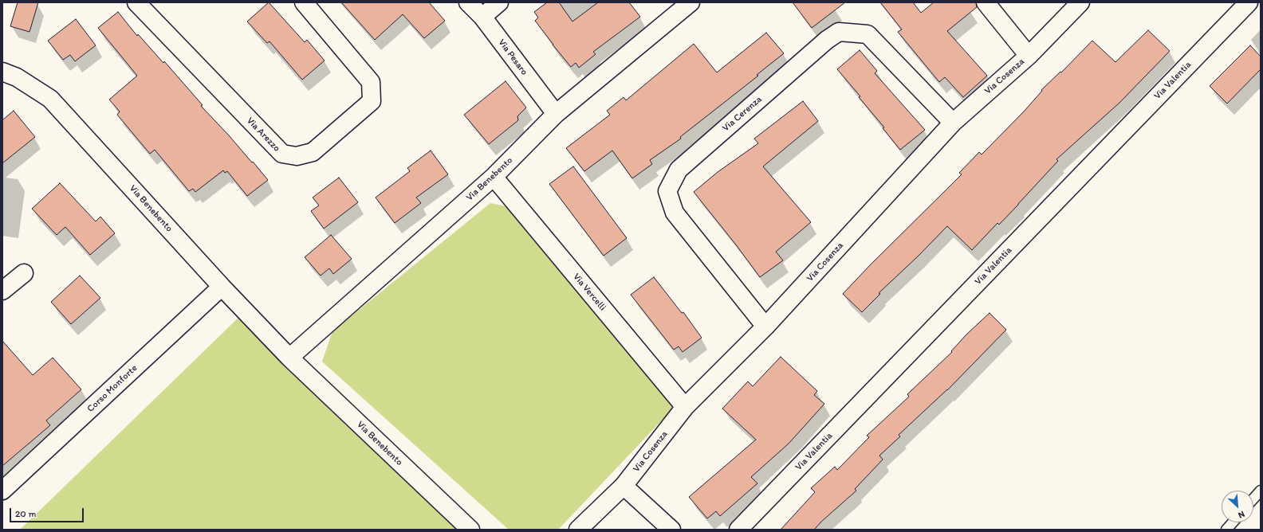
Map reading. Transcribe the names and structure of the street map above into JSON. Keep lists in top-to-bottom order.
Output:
{
  "streets": {
    "street": [
      "Via Pesaro",
      "Via Cosenza",
      "Via Valentia",
      "Via Cerenza",
      "Via Arezzo",
      "Via Benebento",
      "Via Vercelli",
      "Corso Monforte"
    ]
  },
  "crossings": [
    ["Via Pesaro", "Via Benebento"],
    ["Via Cosenza", "Via Cerenza"],
    ["Via Cosenza", "Via Vercelli"],
    ["Via Benebento", "Via Vercelli"],
    ["Via Benebento", "Corso Monforte"]
  ],
  "scale_bar": "20 m",
  "north": "bottom right"
}
